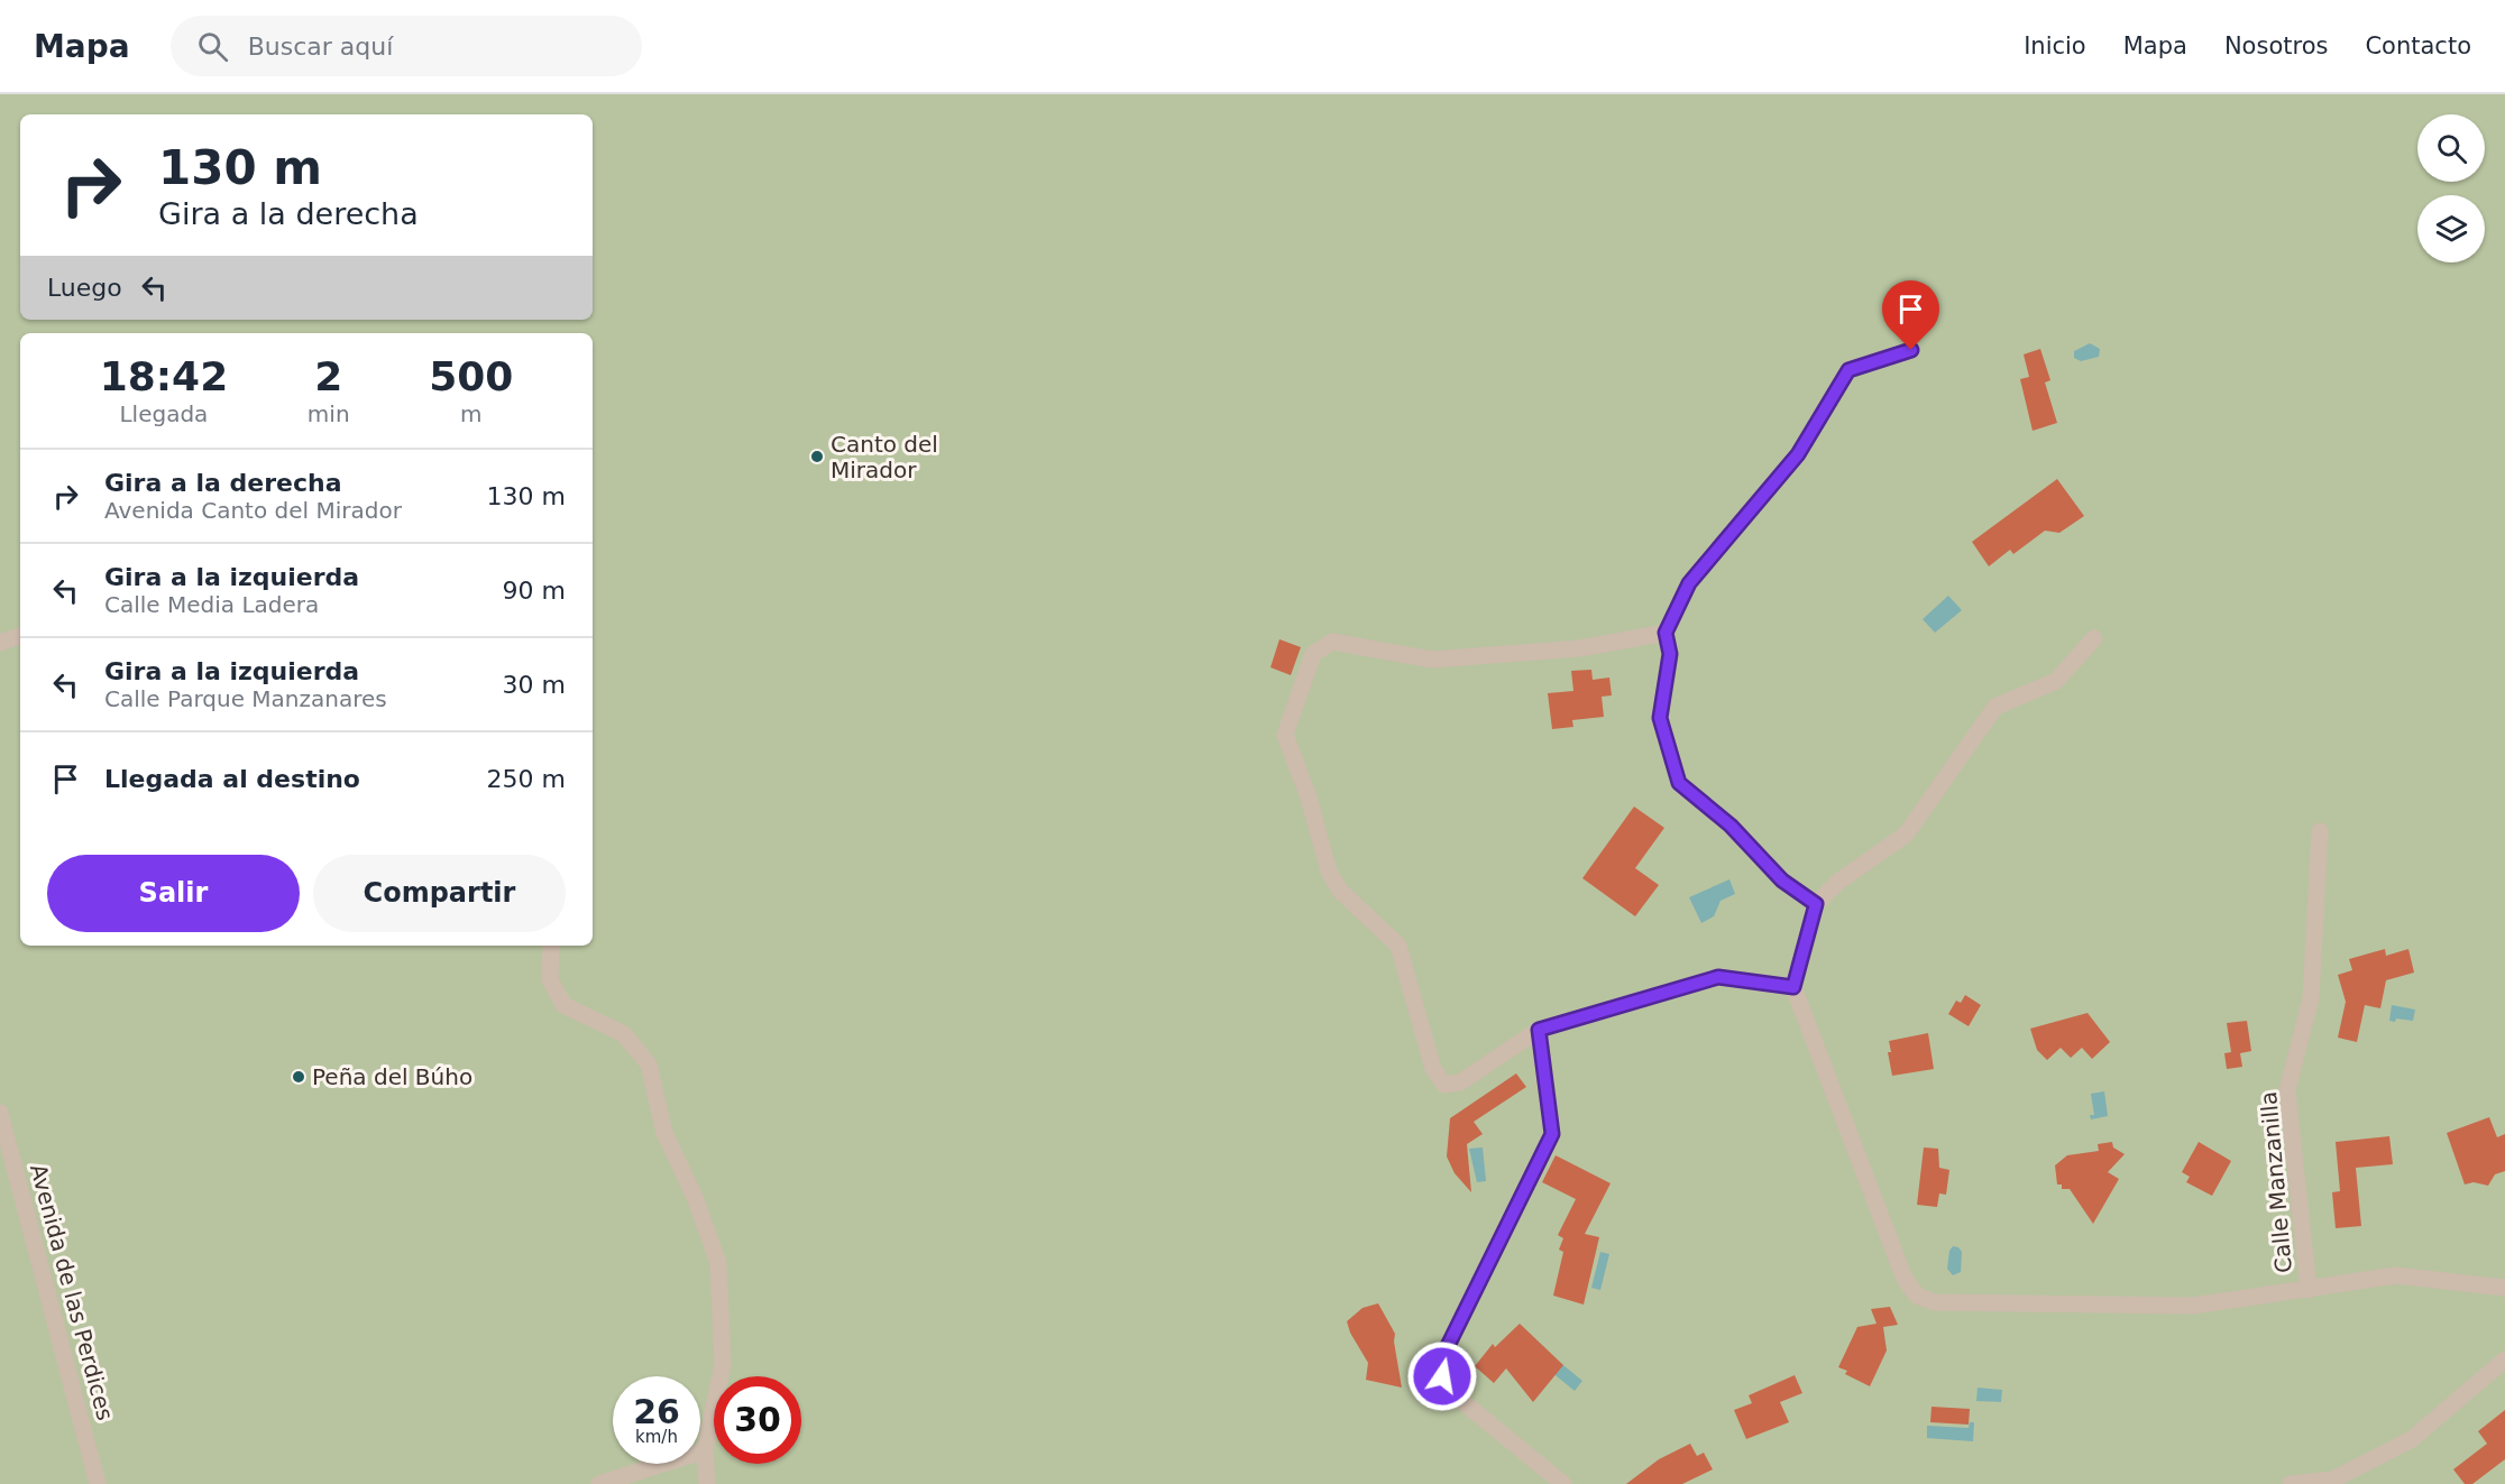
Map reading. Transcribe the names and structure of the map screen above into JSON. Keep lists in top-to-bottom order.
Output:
{
  "streets": {
    "street": ["Calle Manzanilla", "Avenida de las Perdices"]
  },
  "places": ["Canto del Mirador", "Peña del Búho"],
  "page": {
    "header": "Mapa",
    "search": "Buscar aquí",
    "nav": [
      "Inicio",
      "Mapa",
      "Nosotros",
      "Contacto"
    ],
    "turn": ["130 m", "Gira a la derecha"],
    "then": "Luego",
    "eta": [
      "18:42",
      "Llegada",
      "2",
      "min",
      "500",
      "m"
    ],
    "list": [
      {
        "name": "Gira a la derecha",
        "note": "Avenida Canto del Mirador",
        "value": "130 m"
      },
      {
        "name": "Gira a la izquierda",
        "note": "Calle Media Ladera",
        "value": "90 m"
      },
      {
        "name": "Gira a la izquierda",
        "note": "Calle Parque Manzanares",
        "value": "30 m"
      },
      {
        "name": "Llegada al destino",
        "value": "250 m"
      }
    ],
    "buttons": ["Salir", "Compartir"],
    "speed": "26 km/h",
    "limit": "30"
  }
}
